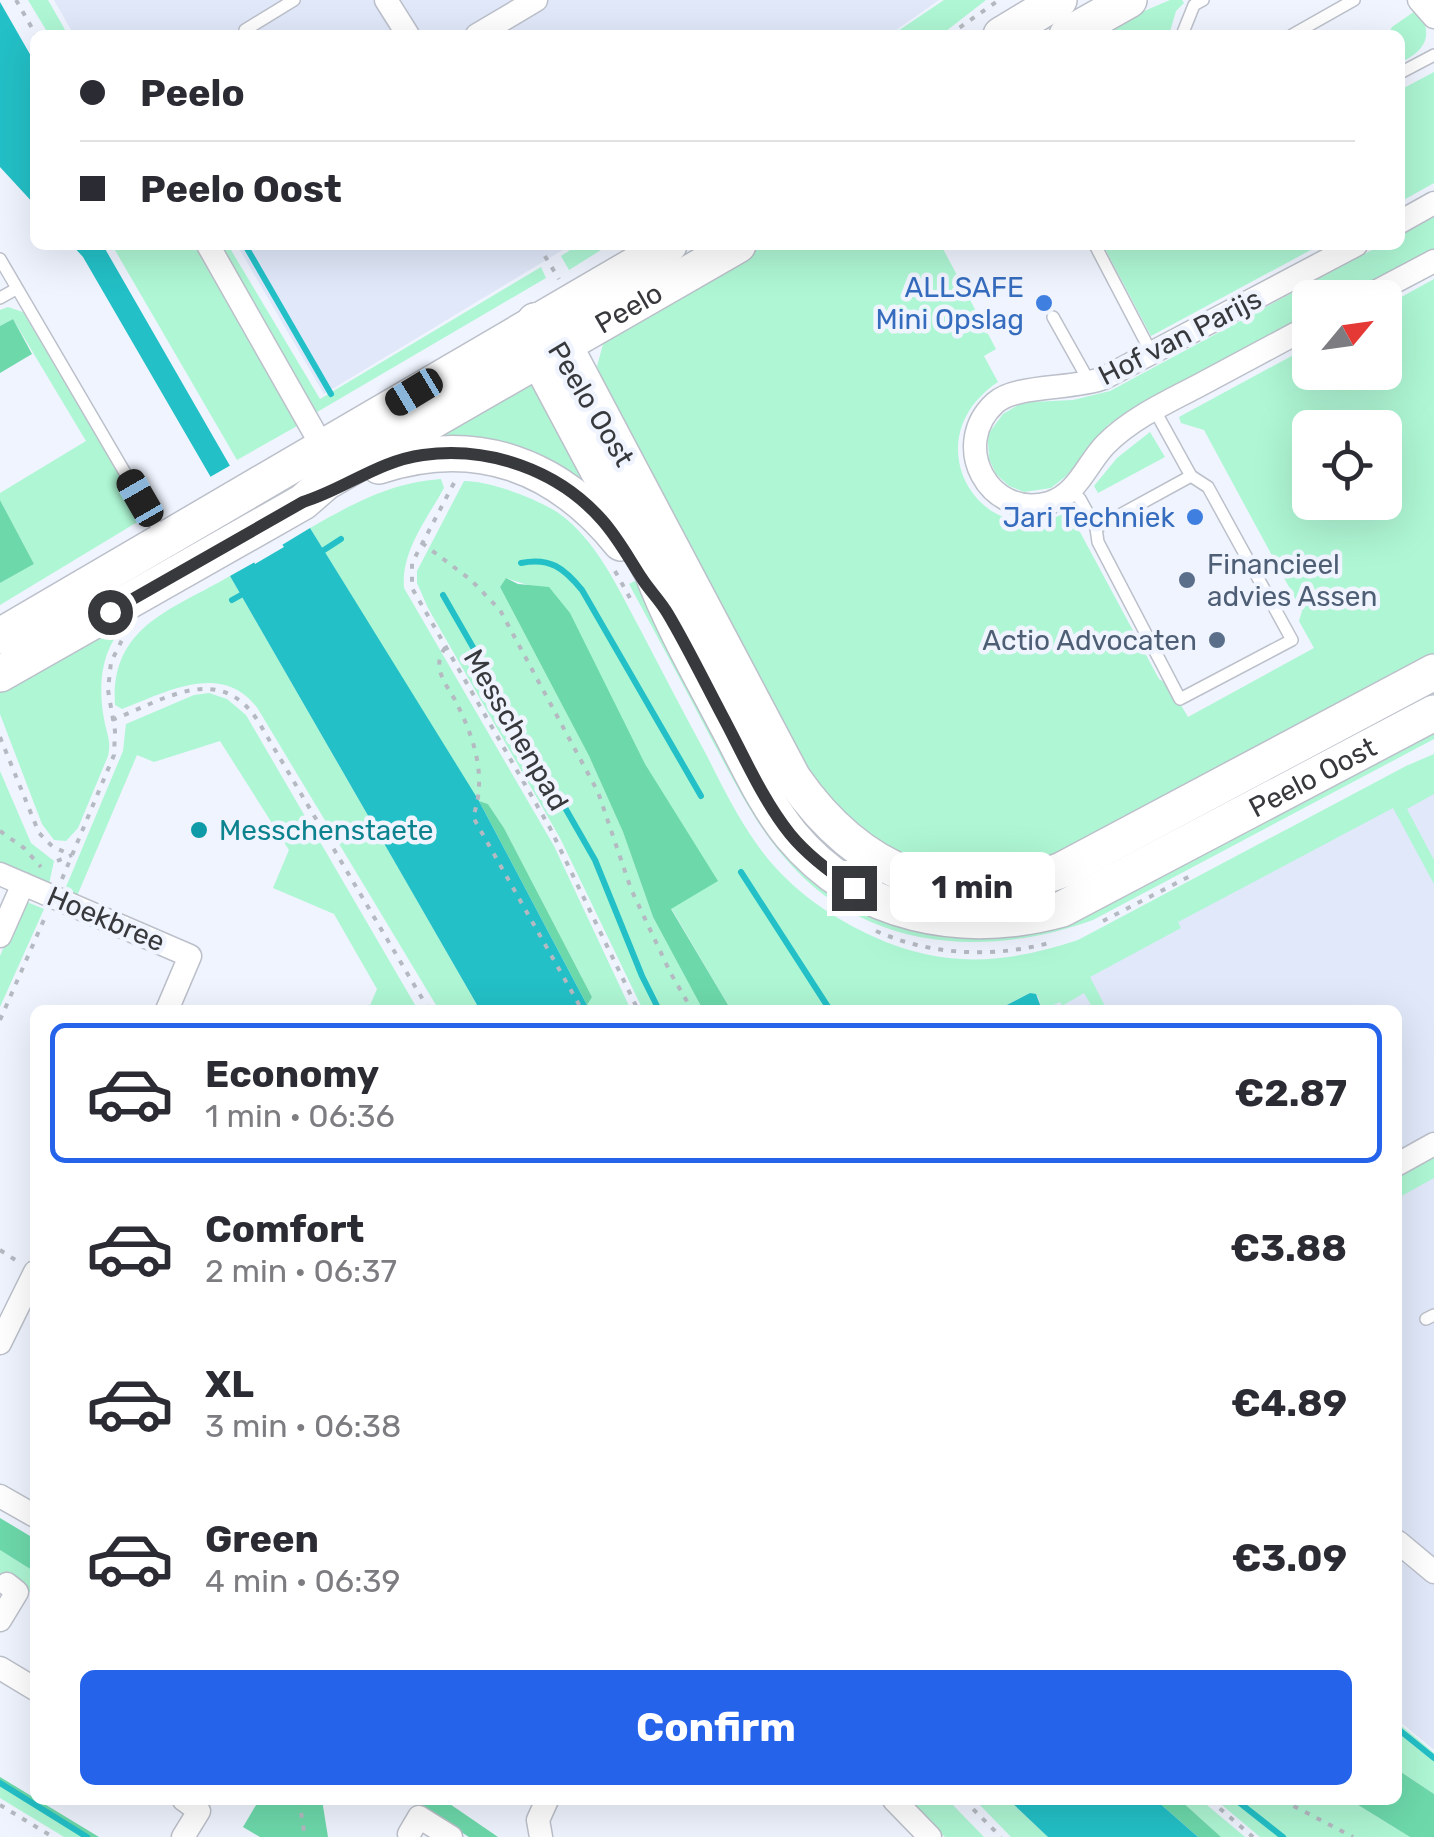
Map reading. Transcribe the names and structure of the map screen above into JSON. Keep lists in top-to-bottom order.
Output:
{
  "streets": {
    "main road": ["Peelo", "Peelo Oost"],
    "street": ["Hof van Parijs", "Hoekbree"],
    "path": ["Messchenpad"]
  },
  "crossings": [
    ["Peelo", "Peelo Oost"]
  ],
  "places": [
    "ALLSAFE Mini Opslag",
    "Jari Techniek",
    "Financieel advies Assen",
    "Actio Advocaten",
    "Messchenstaete"
  ],
  "north": "top right",
  "page": {
    "banner": ["Peelo", "Peelo Oost"],
    "bubble": "1 min",
    "list": [
      {
        "name": "Economy",
        "note": "1 min · 06:36",
        "value": "€2.87"
      },
      {
        "name": "Comfort",
        "note": "2 min · 06:37",
        "value": "€3.88"
      },
      {
        "name": "XL",
        "note": "3 min · 06:38",
        "value": "€4.89"
      },
      {
        "name": "Green",
        "note": "4 min · 06:39",
        "value": "€3.09"
      }
    ],
    "buttons": "Confirm"
  }
}
